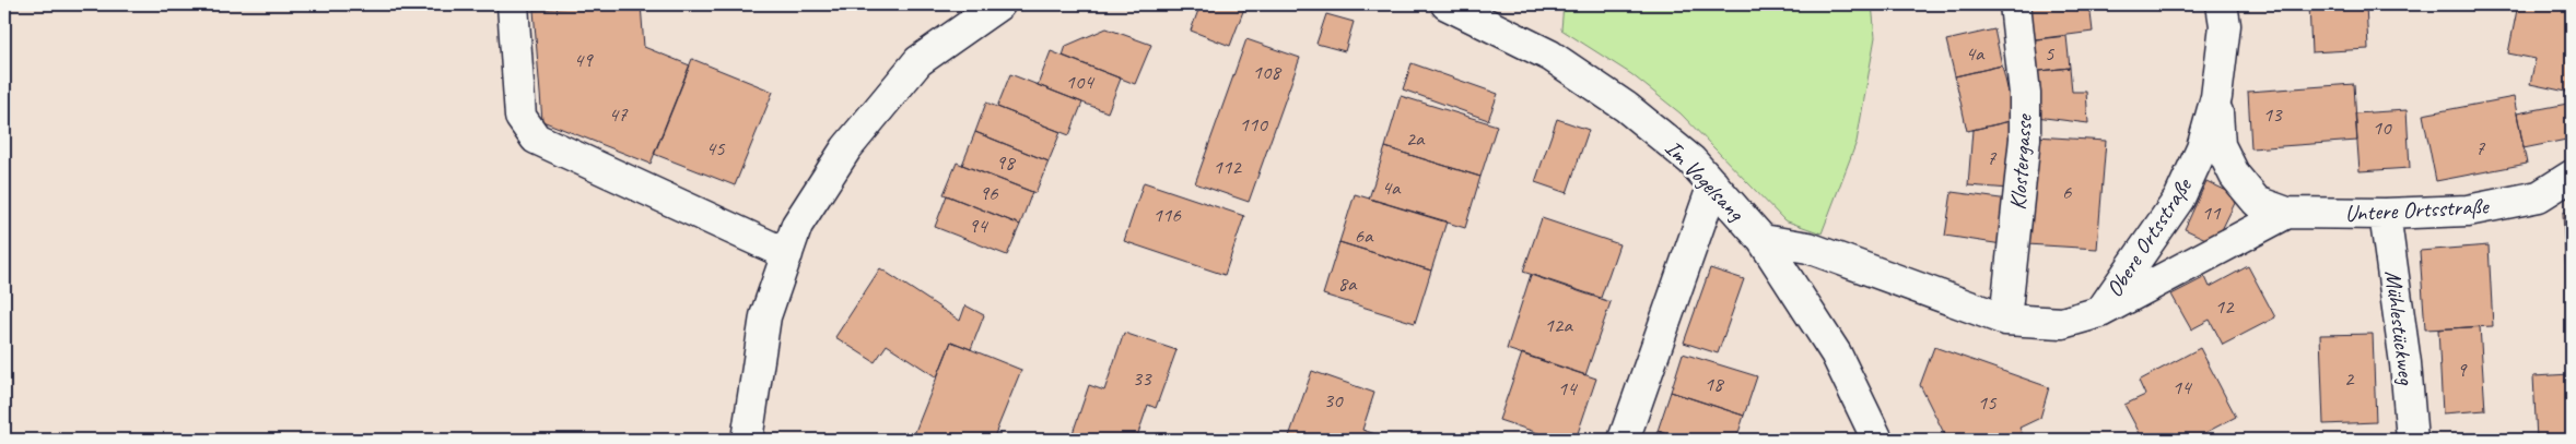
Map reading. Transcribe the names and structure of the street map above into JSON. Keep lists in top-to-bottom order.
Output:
{
  "streets": {
    "street": [
      "Klostergasse",
      "Im Vogelsang",
      "Untere Ortsstraße",
      "Obere Ortsstraße",
      "Mühlestückweg"
    ]
  },
  "crossings": [
    ["Klostergasse", "Untere Ortsstraße"],
    ["Im Vogelsang", "Untere Ortsstraße"],
    ["Untere Ortsstraße", "Obere Ortsstraße"],
    ["Untere Ortsstraße", "Mühlestückweg"]
  ],
  "house_numbers": [
    "4a",
    "5",
    "49",
    "108",
    "104",
    "47",
    "13",
    "110",
    "10",
    "2a",
    "45",
    "7",
    "7",
    "98",
    "112",
    "4a",
    "6",
    "96",
    "11",
    "116",
    "94",
    "6a",
    "8a",
    "12",
    "12a",
    "9",
    "33",
    "2",
    "18",
    "14",
    "14",
    "30",
    "15"
  ]
}
